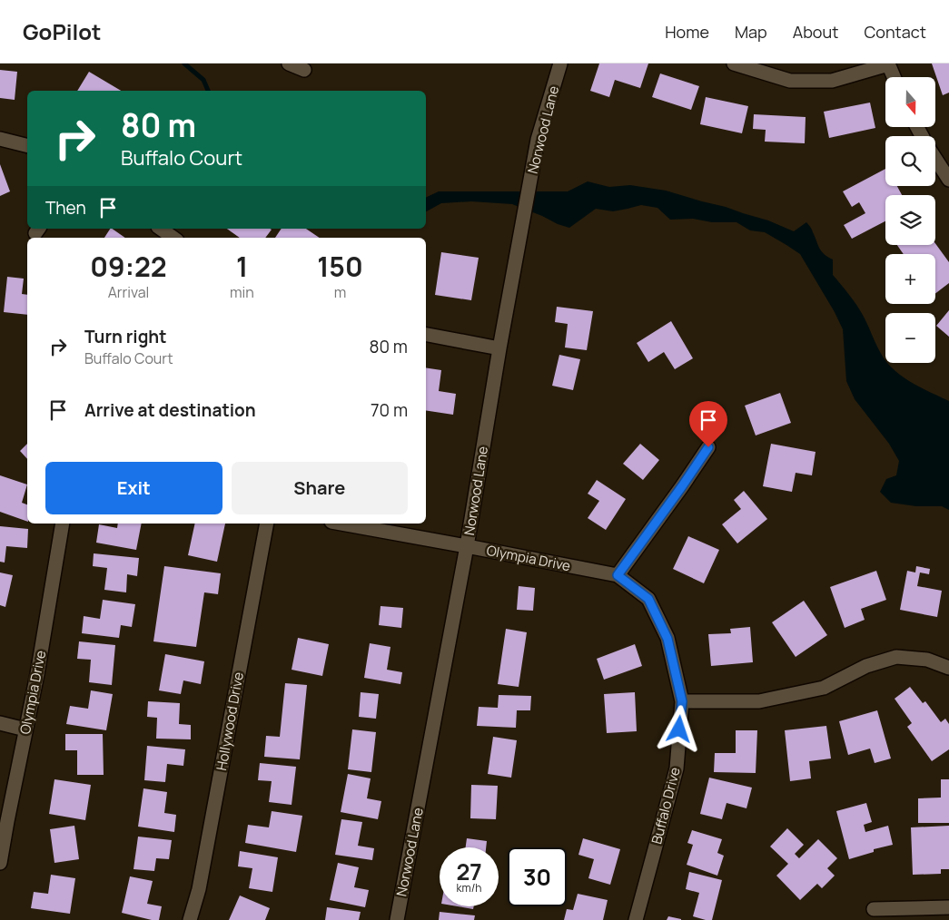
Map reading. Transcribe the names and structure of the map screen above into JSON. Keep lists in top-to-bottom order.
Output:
{
  "streets": {
    "street": [
      "Norwood Lane",
      "Olympia Drive",
      "Hollywood Drive",
      "Buffalo Drive"
    ]
  },
  "crossings": [
    ["Norwood Lane", "Olympia Drive"],
    ["Olympia Drive", "Buffalo Drive"]
  ],
  "north": "bottom",
  "page": {
    "header": "GoPilot",
    "nav": [
      "Home",
      "Map",
      "About",
      "Contact"
    ],
    "map_buttons": ["+", "−"],
    "turn": ["80 m", "Buffalo Court"],
    "then": "Then",
    "eta": [
      "09:22",
      "Arrival",
      "1",
      "min",
      "150",
      "m"
    ],
    "list": [
      {
        "name": "Turn right",
        "note": "Buffalo Court",
        "value": "80 m"
      },
      {
        "name": "Arrive at destination",
        "value": "70 m"
      }
    ],
    "buttons": ["Exit", "Share"],
    "speed": "27 km/h",
    "limit": "30"
  }
}
